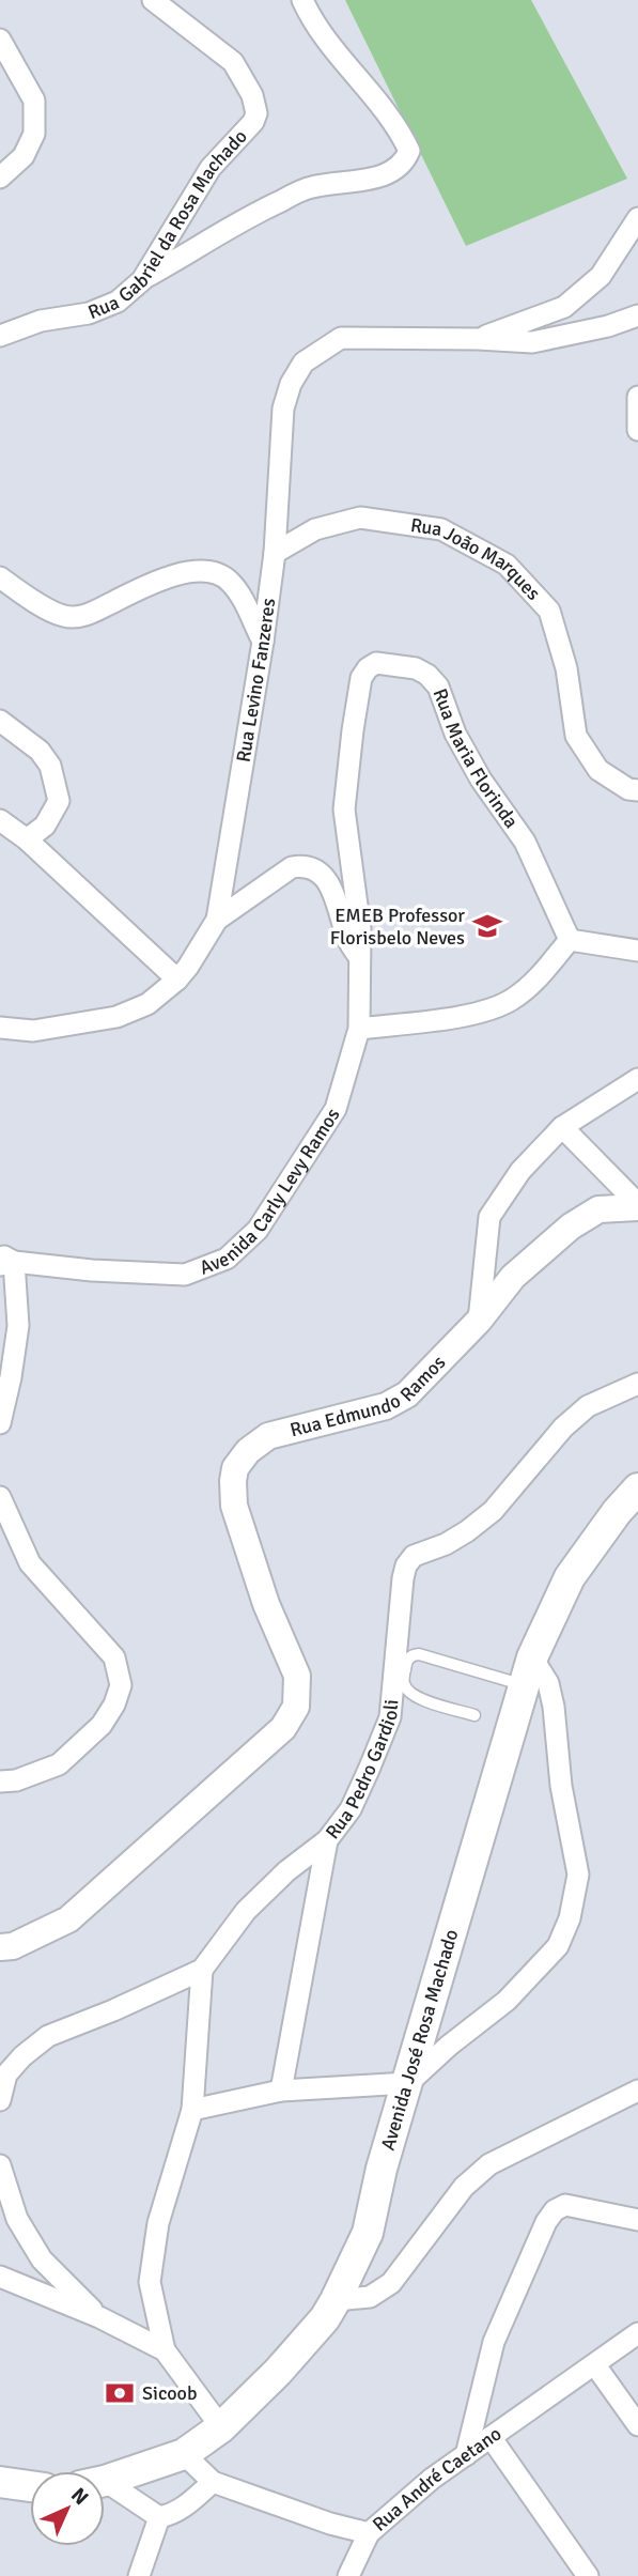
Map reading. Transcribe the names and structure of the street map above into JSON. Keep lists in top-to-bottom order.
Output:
{
  "streets": {
    "main road": ["Avenida José Rosa Machado"],
    "street": [
      "Rua Gabriel da Rosa Machado",
      "Rua João Marques",
      "Rua Levino Fanzeres",
      "Rua Maria Florinda",
      "Avenida Carly Levy Ramos",
      "Rua Edmundo Ramos",
      "Rua Pedro Gardioli",
      "Rua André Caetano"
    ]
  },
  "crossings": [
    ["Rua João Marques", "Rua Levino Fanzeres"],
    ["Rua Maria Florinda", "Avenida Carly Levy Ramos"],
    ["Avenida José Rosa Machado", "Rua André Caetano"]
  ],
  "places": {
    "school or university": ["EMEB Professor Florisbelo Neves"],
    "bank": ["Sicoob"]
  },
  "north": "top right"
}
